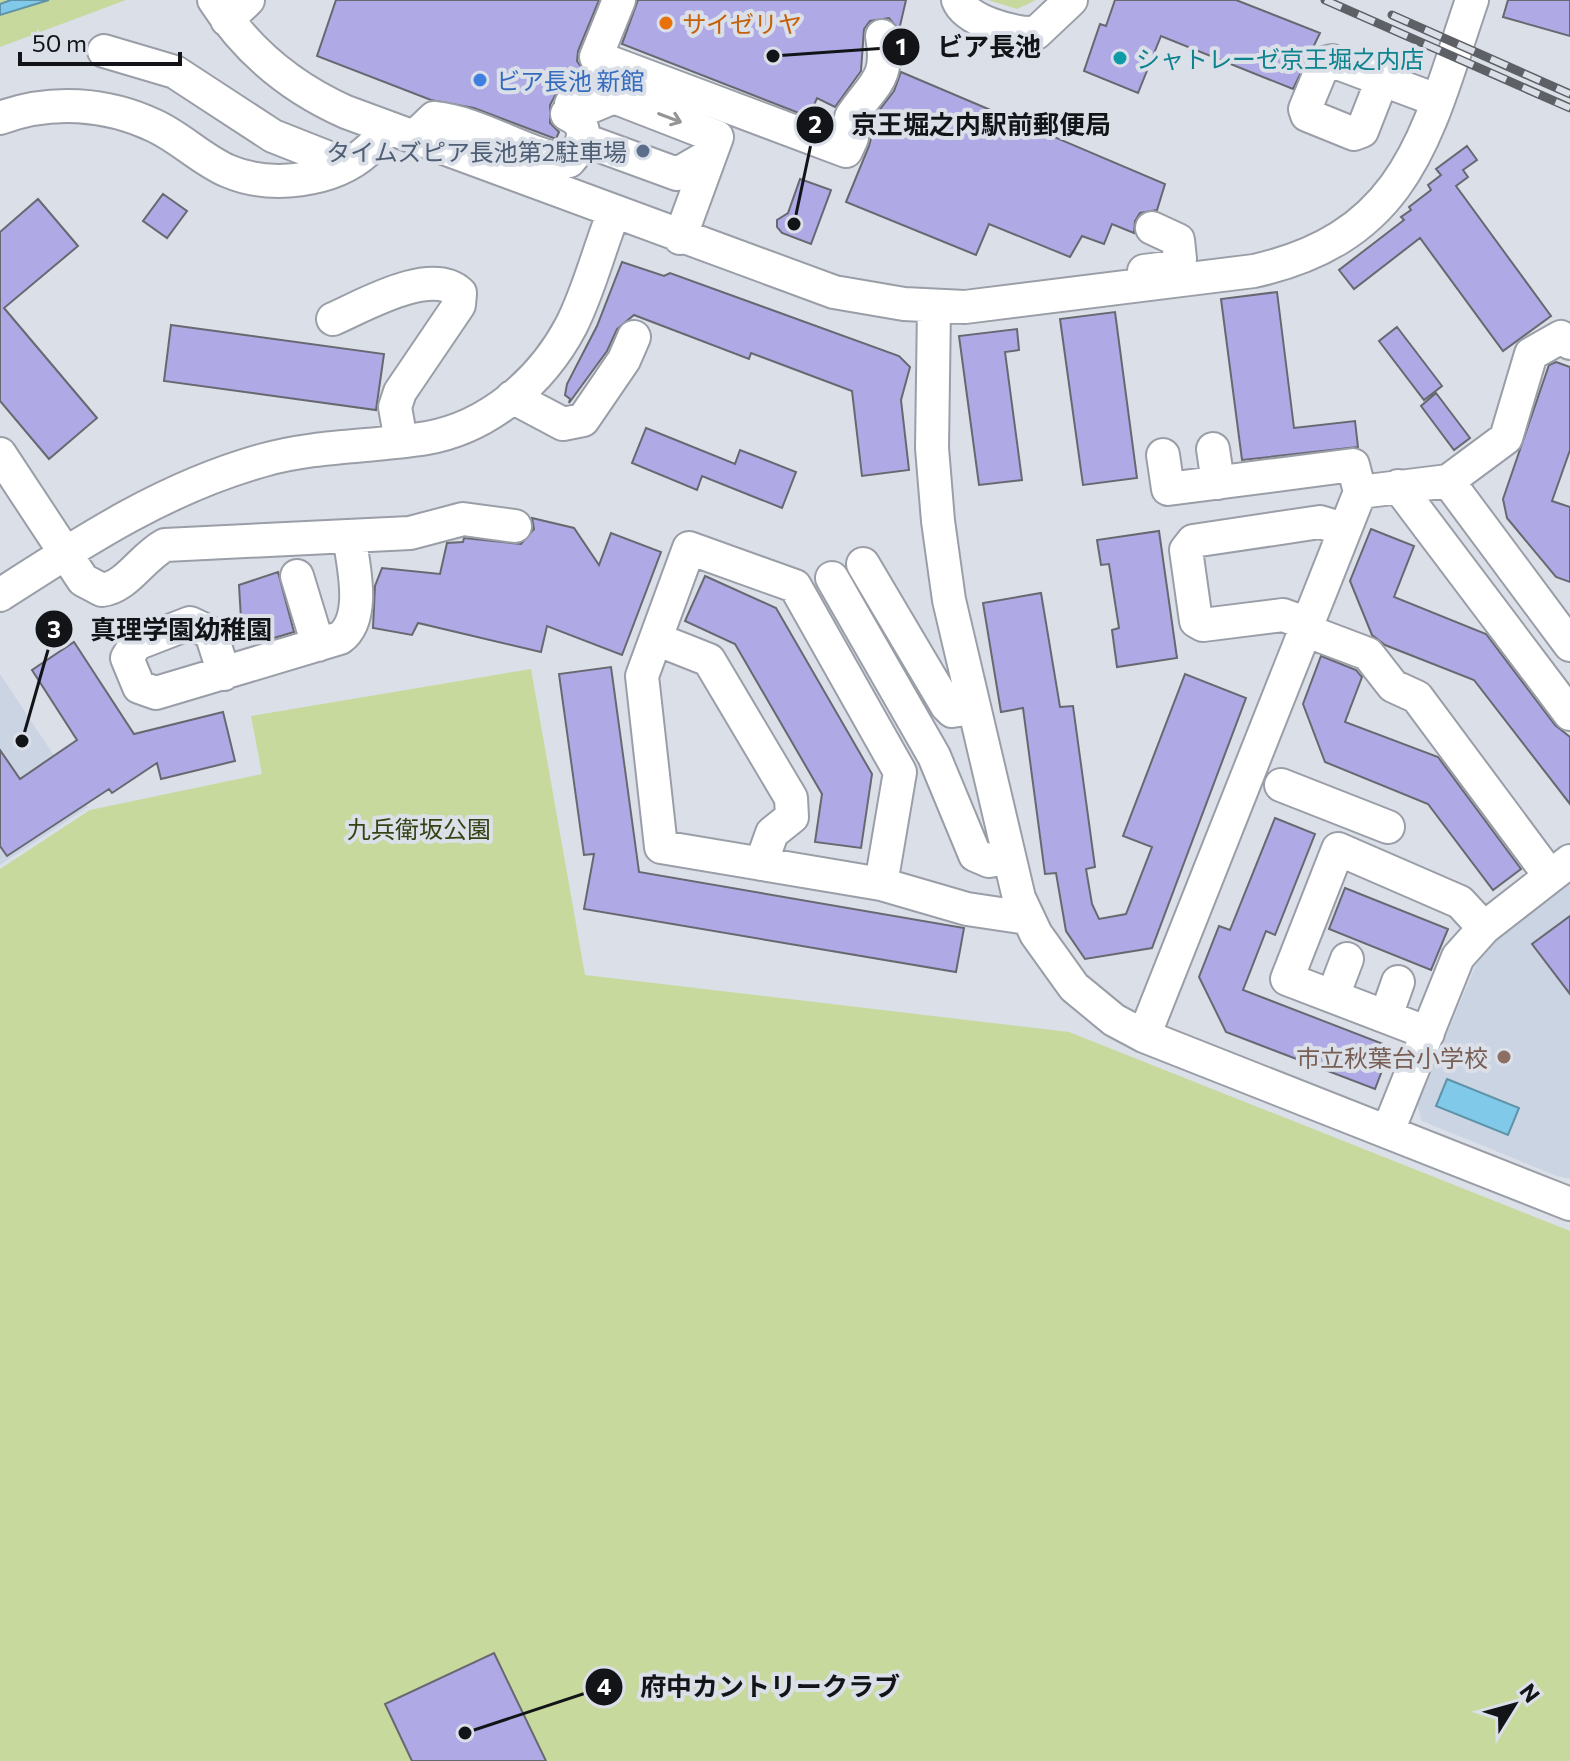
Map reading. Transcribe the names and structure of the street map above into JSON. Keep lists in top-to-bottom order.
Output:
{
  "parks": ["九兵衛坂公園"],
  "places": [
    "サイゼリヤ",
    "ビア長池",
    "シャトレーゼ京王堀之内店",
    "ビア長池 新館",
    "タイムズピア長池第2駐車場",
    "京王堀之内駅前郵便局",
    "真理学園幼稚園",
    "市立秋葉台小学校",
    "府中カントリークラブ"
  ],
  "scale_bar": "50 m",
  "north": "top right"
}
